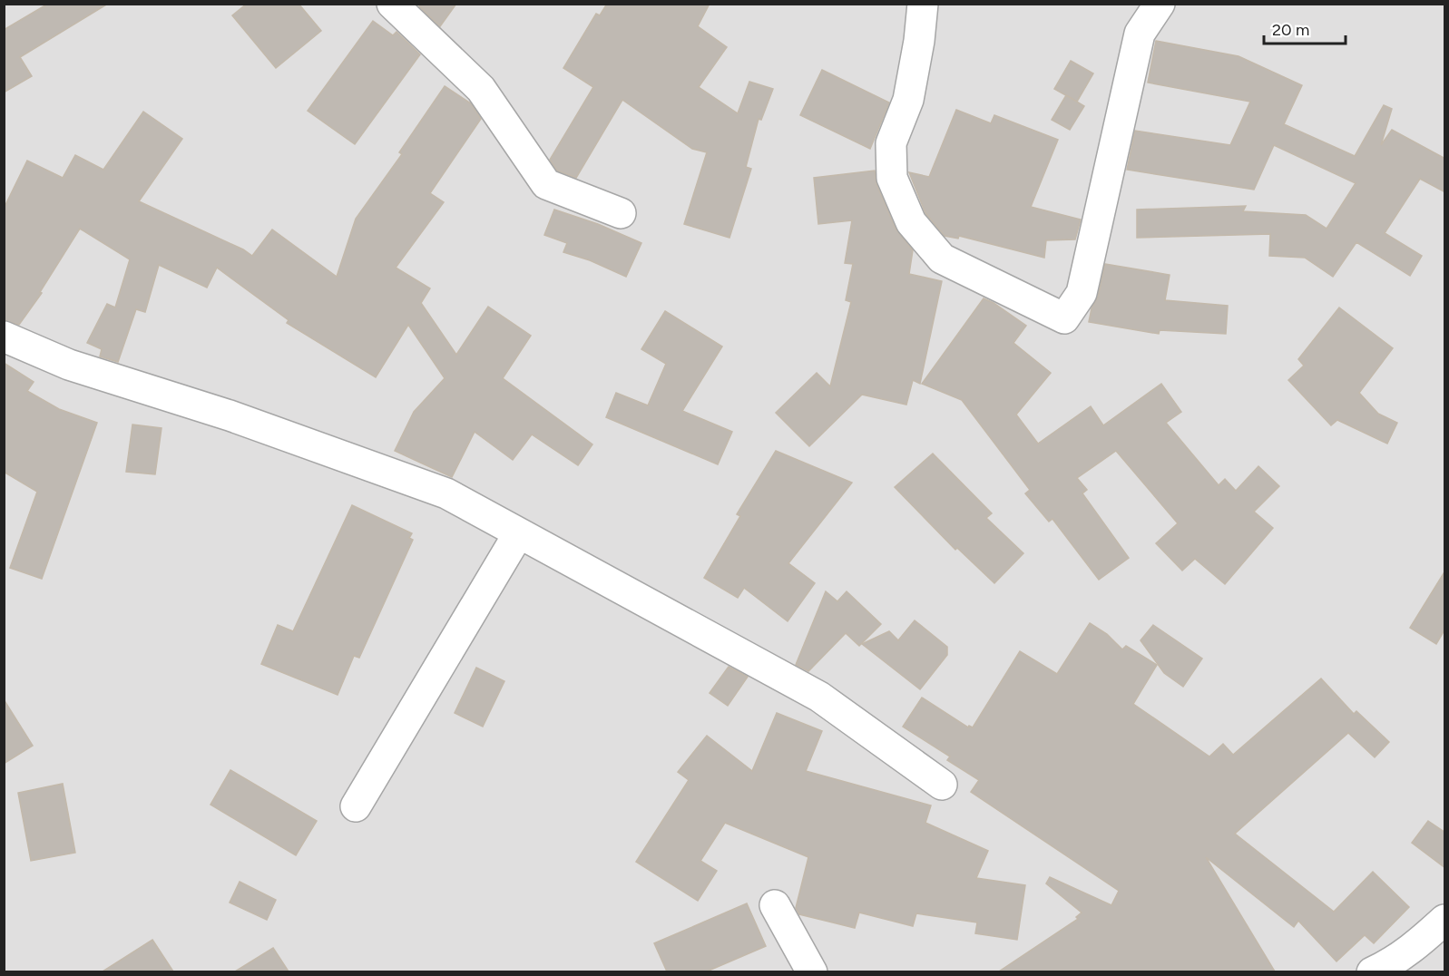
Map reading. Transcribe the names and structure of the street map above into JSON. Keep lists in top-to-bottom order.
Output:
{
  "scale_bar": "20 m"
}
